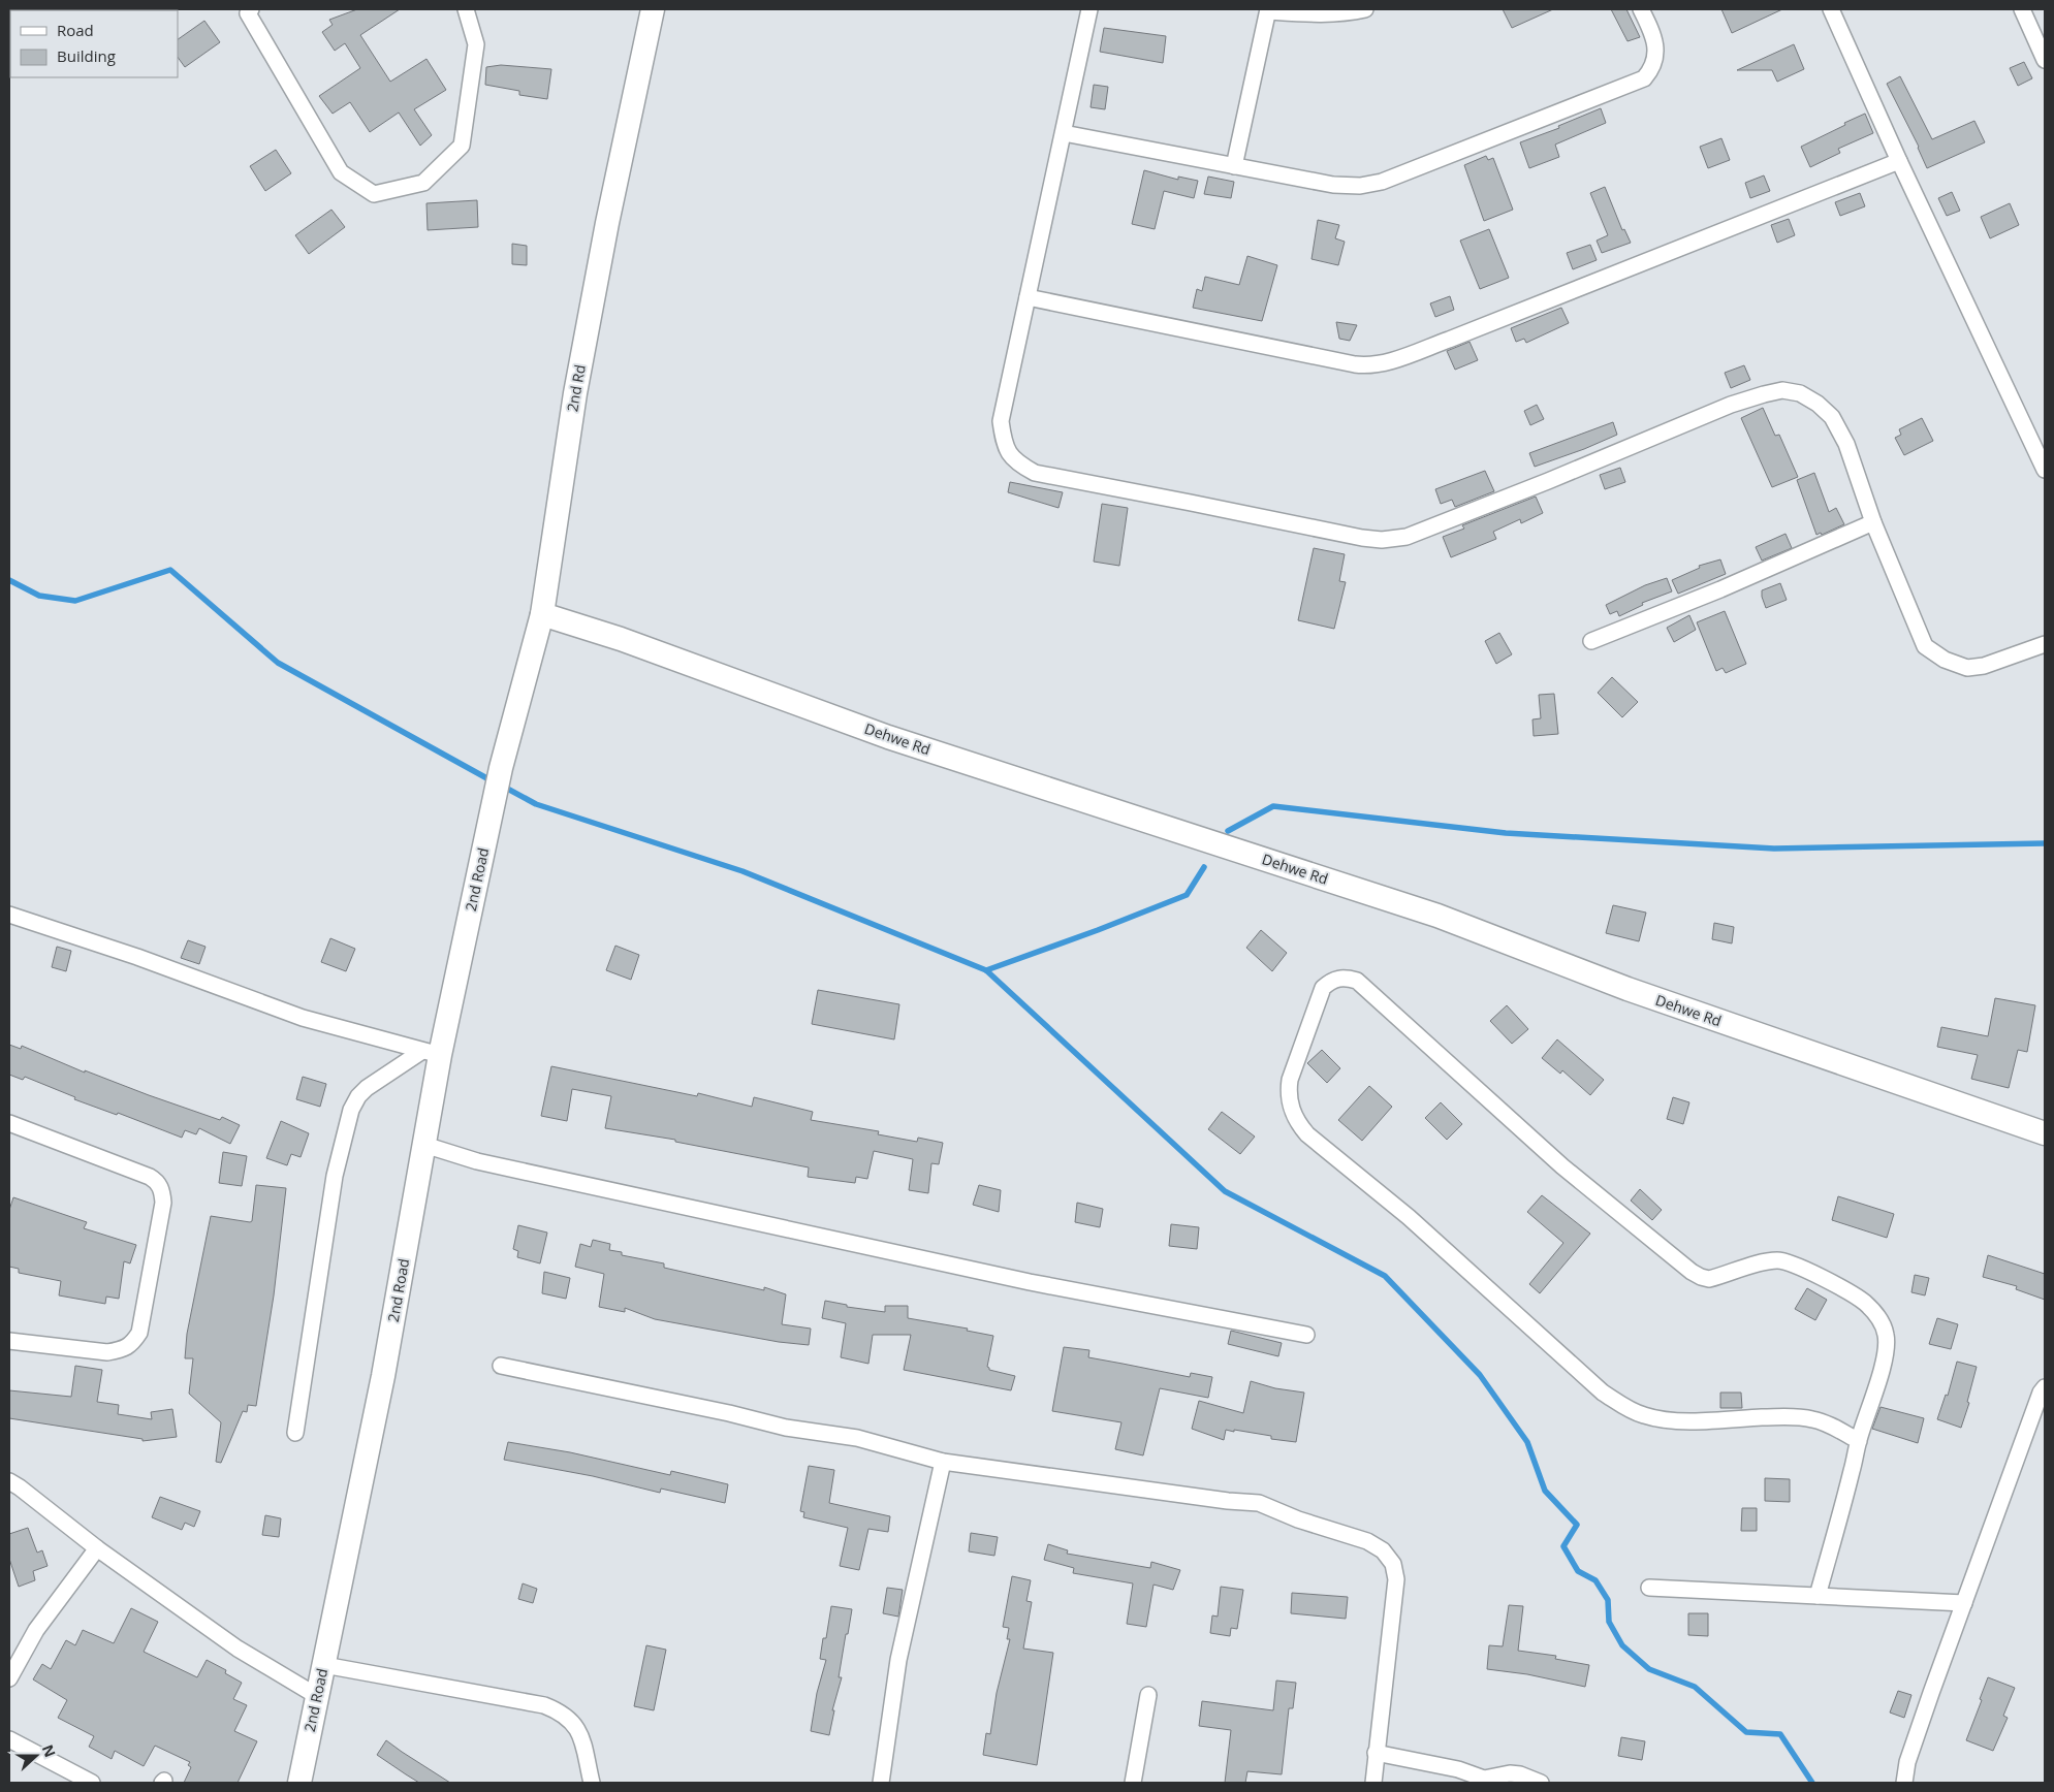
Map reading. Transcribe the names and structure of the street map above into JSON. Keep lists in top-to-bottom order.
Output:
{
  "streets": {
    "street": ["2nd Rd", "Dehwe Rd", "2nd Road"]
  },
  "crossings": [
    ["2nd Rd", "Dehwe Rd"],
    ["2nd Rd", "2nd Road"]
  ],
  "legend": ["Road", "Building"],
  "north": "right"
}
